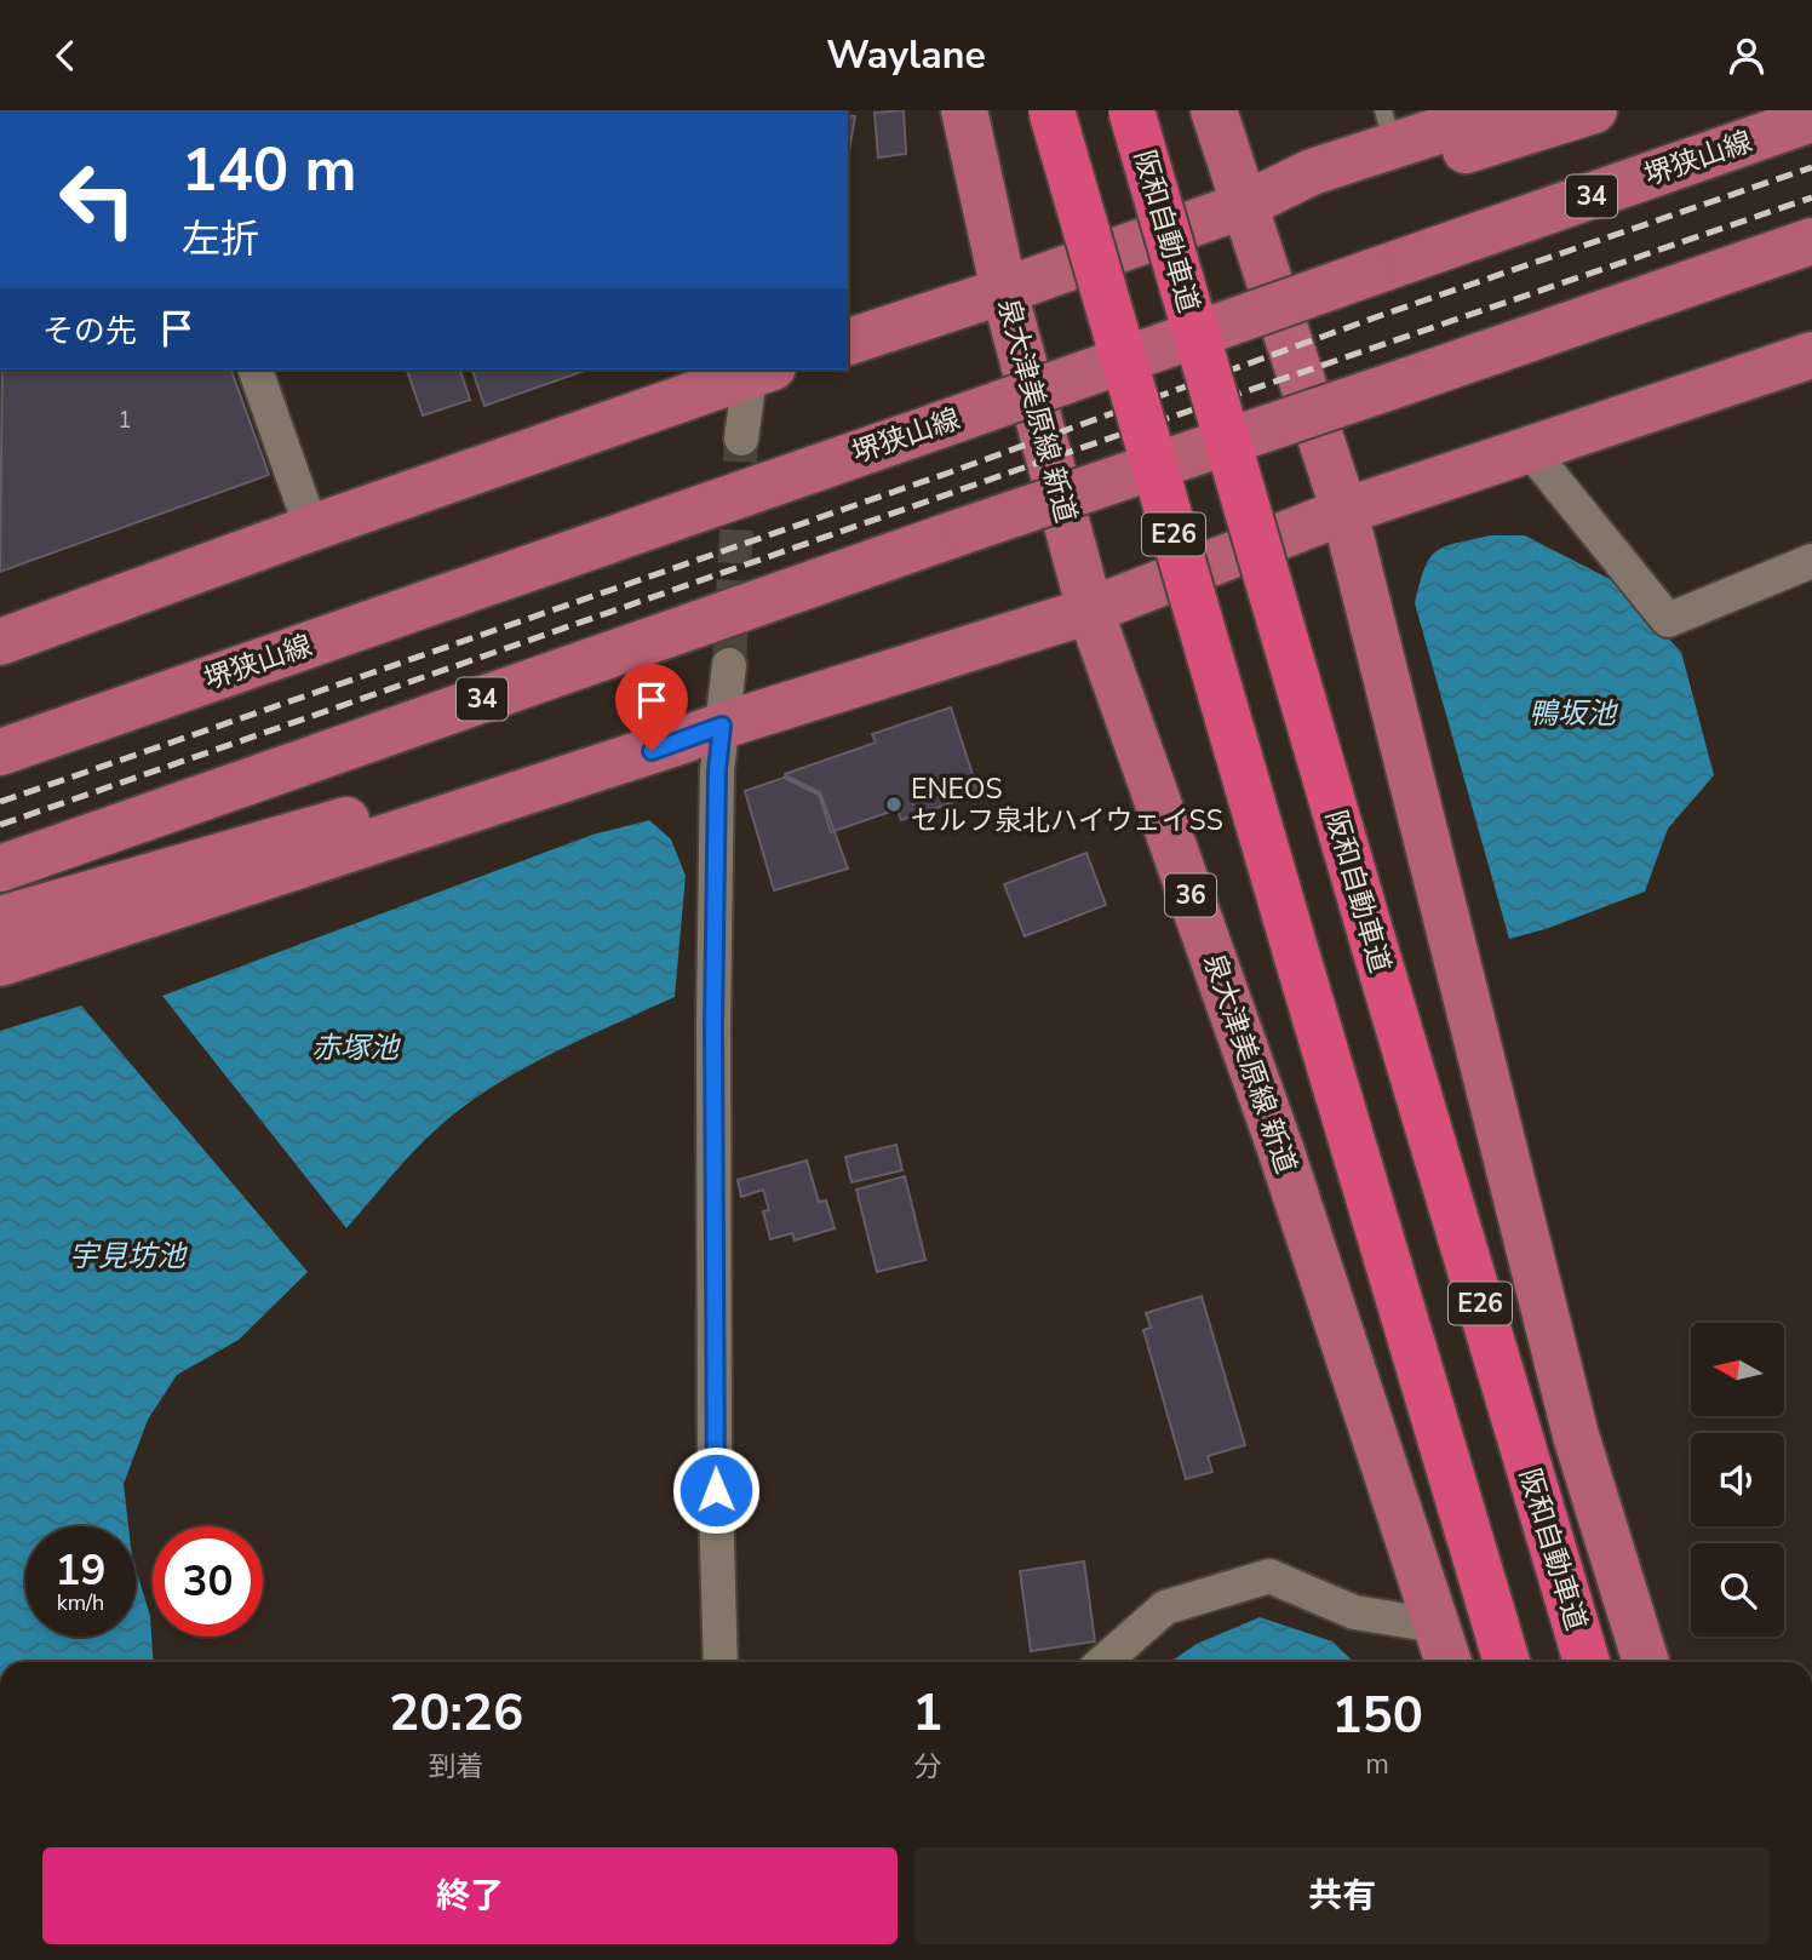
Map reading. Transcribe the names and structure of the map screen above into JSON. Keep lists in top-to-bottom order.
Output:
{
  "streets": {
    "highway": ["阪和自動車道", "E26"],
    "main road": [
      "堺狭山線",
      "34",
      "泉大津美原線 新道",
      "36"
    ]
  },
  "water": ["鴨坂池", "赤塚池", "宇見坊池"],
  "places": ["ENEOS セルフ泉北ハイウェイSS"],
  "house_numbers": ["1"],
  "north": "left",
  "page": {
    "header": "Waylane",
    "turn": ["140 m", "左折"],
    "then": "その先",
    "speed": "19 km/h",
    "limit": "30",
    "eta": [
      "20:26",
      "到着",
      "1",
      "分",
      "150",
      "m"
    ],
    "buttons": ["終了", "共有"]
  }
}
